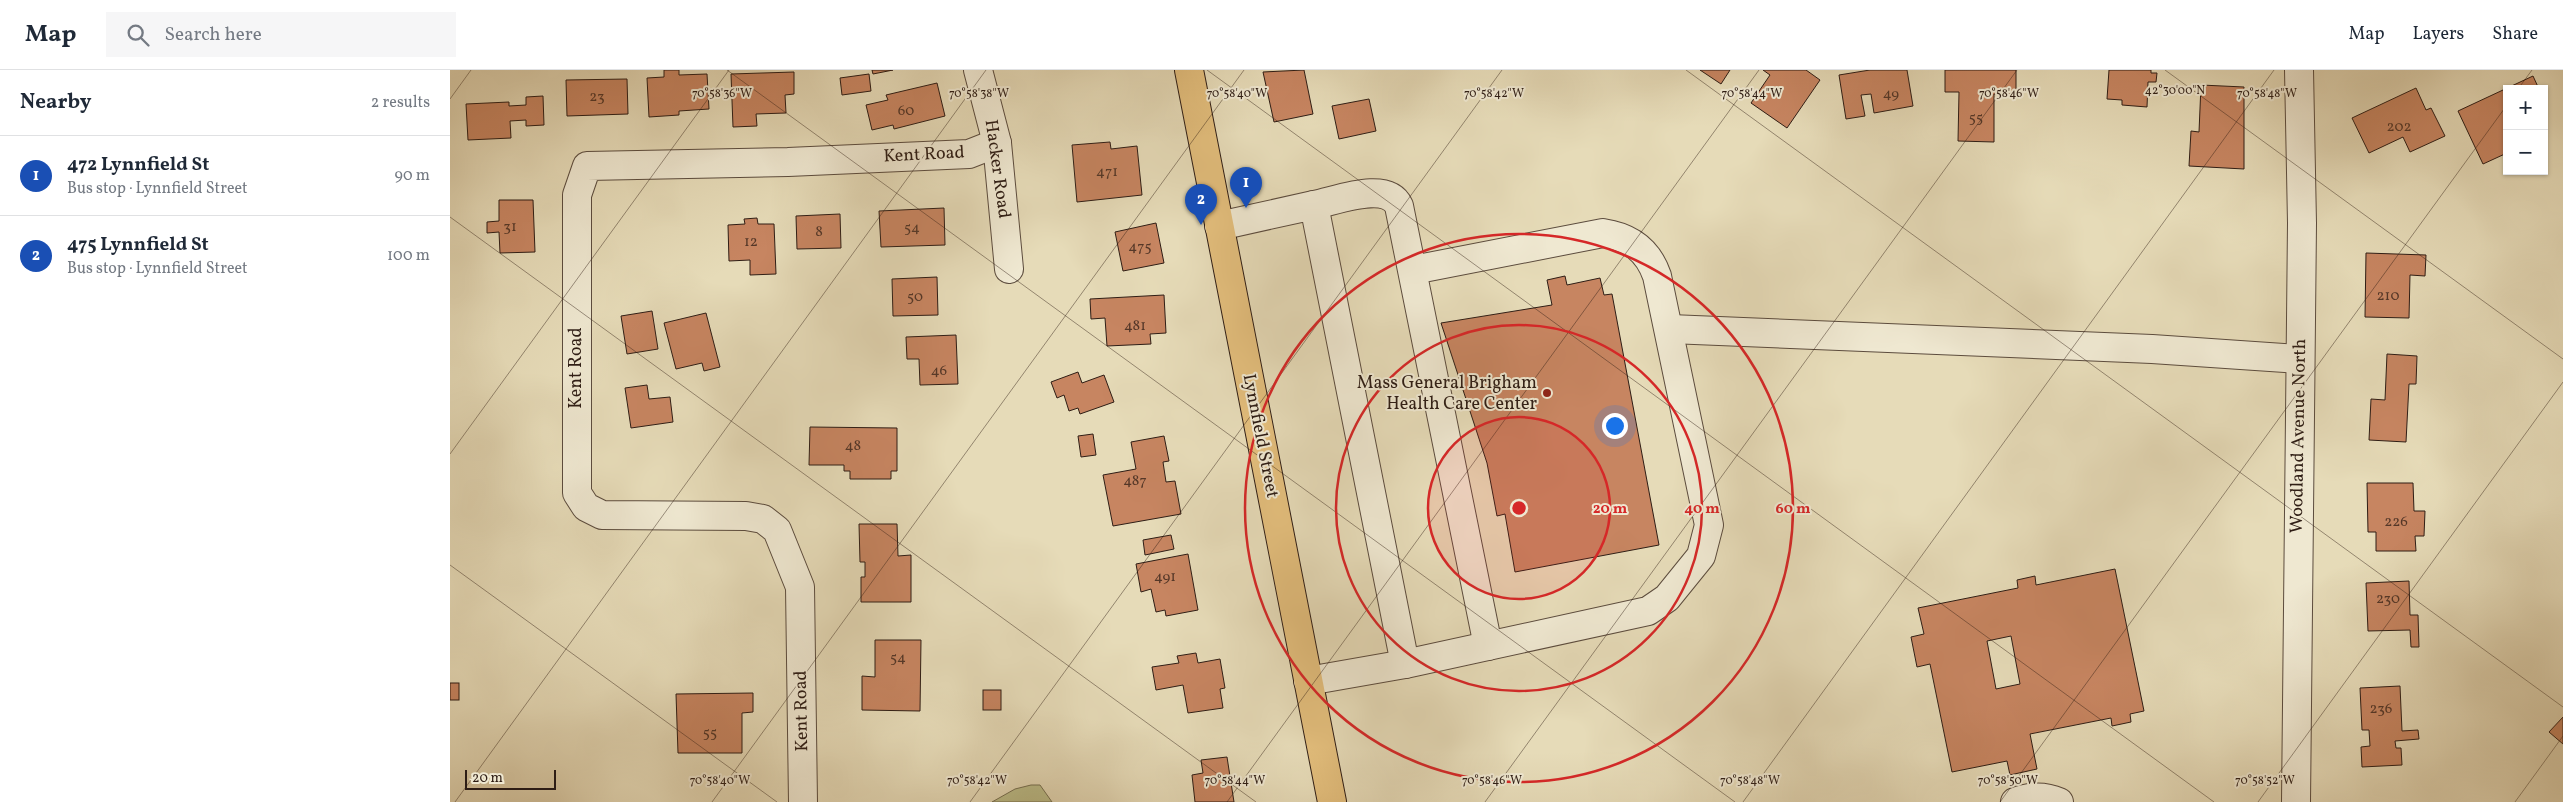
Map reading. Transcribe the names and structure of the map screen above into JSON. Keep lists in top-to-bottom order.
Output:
{
  "streets": {
    "main road": ["Lynnfield Street"],
    "street": ["Kent Road", "Hacker Road", "Woodland Avenue North"]
  },
  "crossings": [
    ["Kent Road", "Hacker Road"]
  ],
  "places": ["Mass General Brigham Health Care Center"],
  "house_numbers": [
    "49",
    "23",
    "60",
    "55",
    "202",
    "471",
    "31",
    "54",
    "8",
    "12",
    "475",
    "210",
    "50",
    "481",
    "46",
    "48",
    "487",
    "226",
    "491",
    "230",
    "54",
    "236",
    "55"
  ],
  "scale_bar": "20 m",
  "page": {
    "header": "Map",
    "search": "Search here",
    "nav": ["Map", "Layers", "Share"],
    "heading": ["Nearby", "2 results"],
    "map_buttons": ["+", "−"],
    "list": [
      {
        "mark": "1",
        "name": "472 Lynnfield St",
        "note": "Bus stop · Lynnfield Street",
        "value": "90 m"
      },
      {
        "mark": "2",
        "name": "475 Lynnfield St",
        "note": "Bus stop · Lynnfield Street",
        "value": "100 m"
      }
    ],
    "pins": ["1", "2"],
    "scale": "20 m"
  },
  "coordinates": [
    "42°30'00\"N",
    "70°58'40\"W",
    "70°58'44\"W",
    "70°58'46\"W",
    "70°58'48\"W",
    "70°58'36\"W",
    "70°58'38\"W",
    "70°58'42\"W",
    "70°58'50\"W",
    "70°58'52\"W"
  ],
  "rings": ["20 m", "40 m", "60 m"]
}
